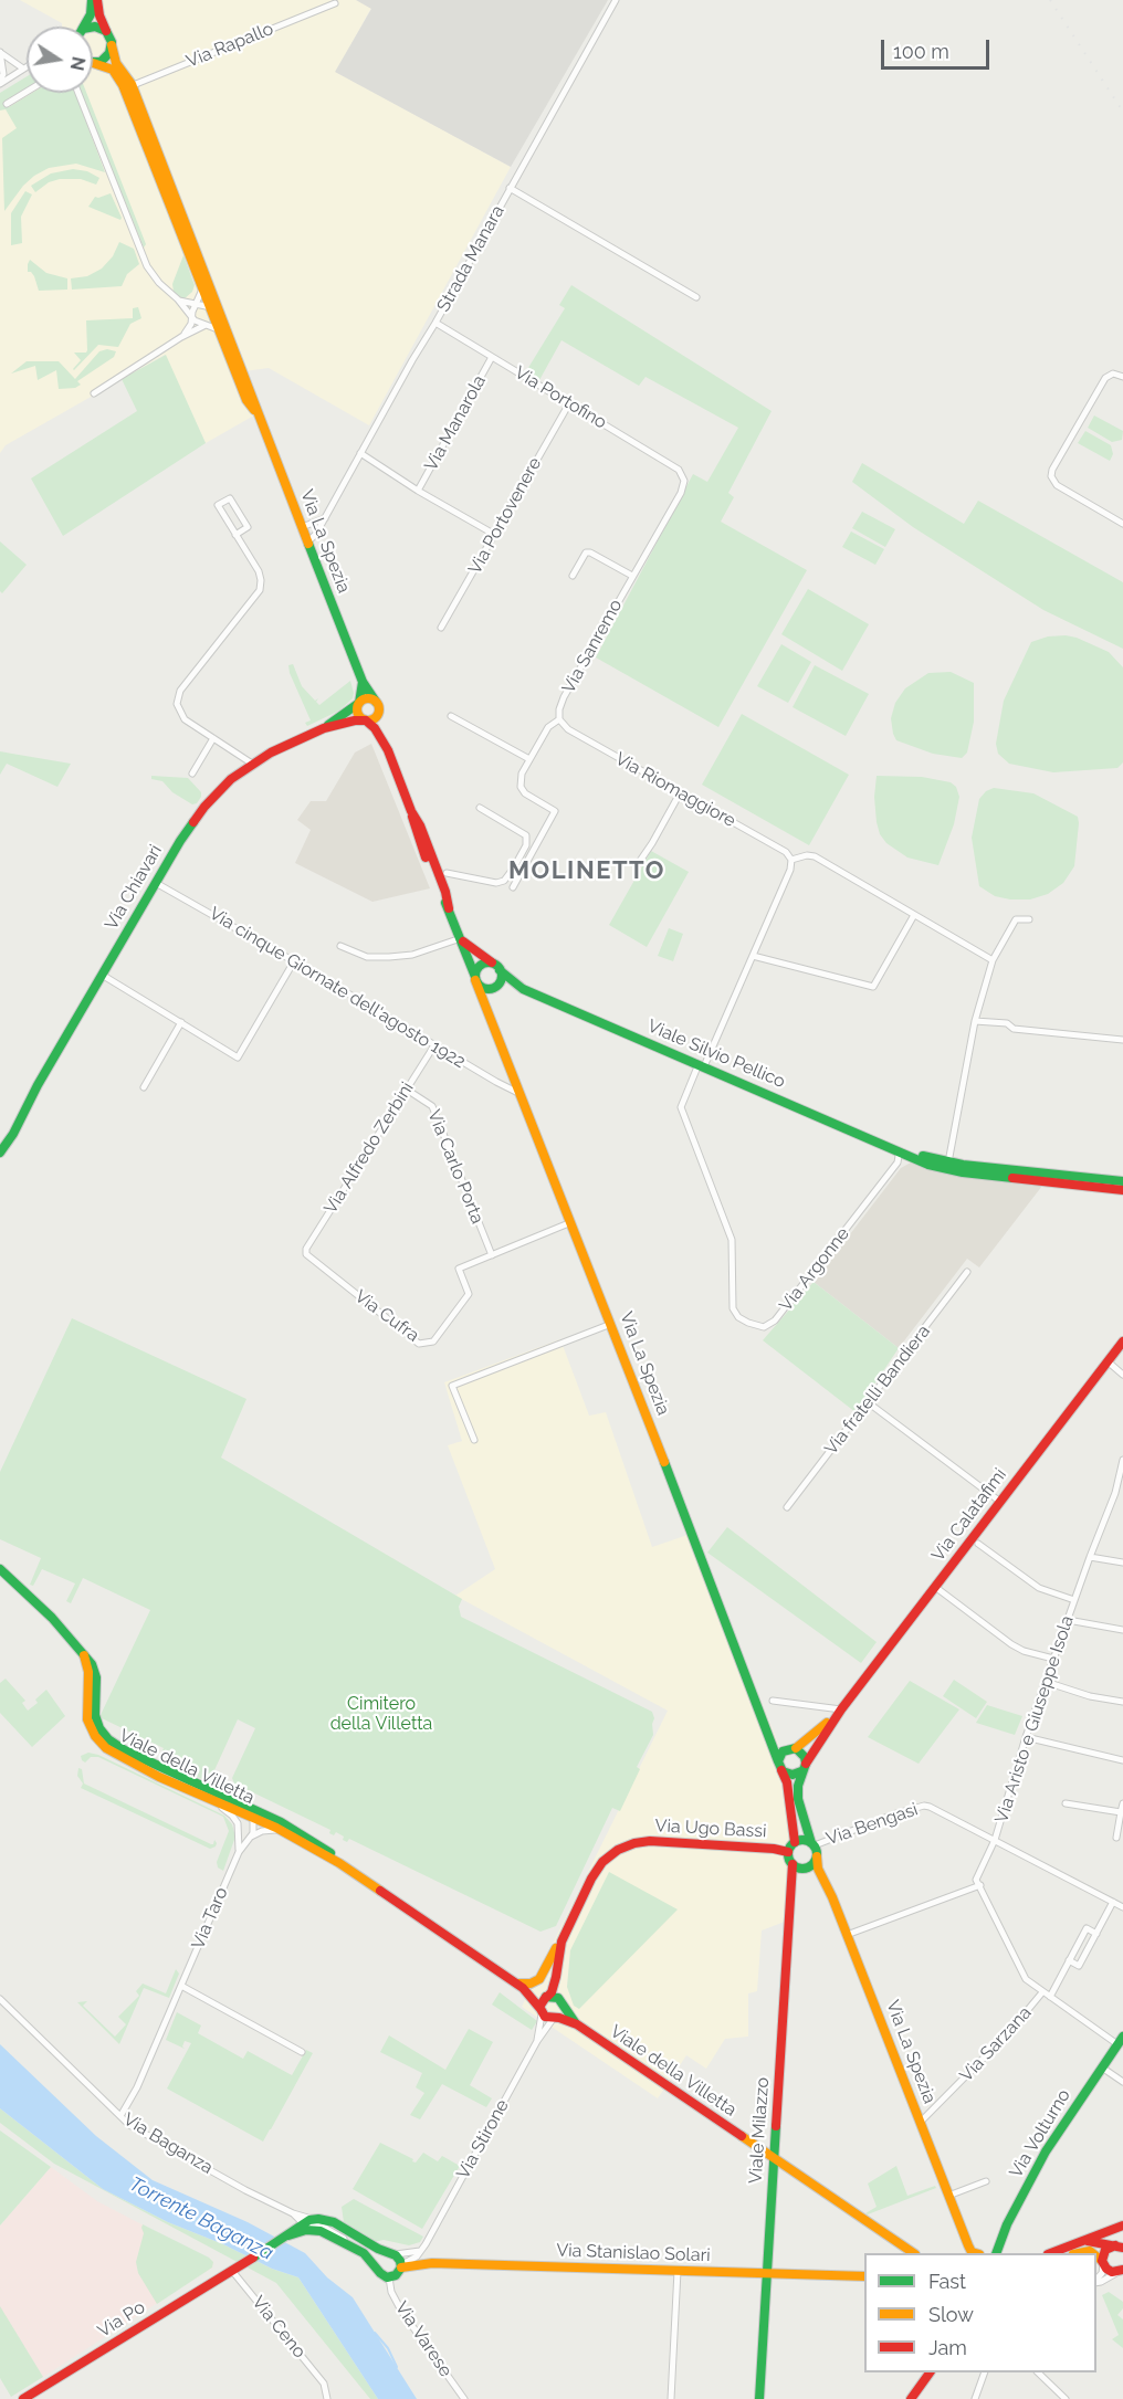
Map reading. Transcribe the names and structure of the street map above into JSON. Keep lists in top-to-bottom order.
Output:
{
  "streets": {
    "main road": [
      "Via La Spezia",
      "Via Chiavari",
      "Viale Silvio Pellico",
      "Via Calatafimi",
      "Viale della Villetta",
      "Via Ugo Bassi",
      "Viale Milazzo",
      "Via Volturno",
      "Via Stanislao Solari",
      "Via Po"
    ],
    "street": [
      "Via Rapallo",
      "Strada Manara",
      "Via Portofino",
      "Via Manarola",
      "Via Portovenere",
      "Via Sanremo",
      "Via Riomaggiore",
      "Via cinque Giornate dell'agosto 1922",
      "Via Alfredo Zerbini",
      "Via Carlo Porta",
      "Via Argonne",
      "Via Cufra",
      "Via fratelli Bandiera",
      "Via Aristo e Giuseppe Isola",
      "Via Bengasi",
      "Via Taro",
      "Via Sarzana",
      "Via Stirone",
      "Via Baganza",
      "Via Ceno",
      "Via Varese"
    ]
  },
  "crossings": [
    ["Via Rapallo", "Via La Spezia"],
    ["Strada Manara", "Via Portofino"],
    ["Strada Manara", "Via La Spezia"],
    ["Via Portofino", "Via Manarola"],
    ["Via Portofino", "Via Portovenere"],
    ["Via Portofino", "Via Sanremo"],
    ["Via La Spezia", "Via Chiavari"],
    ["Via La Spezia", "Via cinque Giornate dell'agosto 1922"],
    ["Via La Spezia", "Viale Silvio Pellico"],
    ["Via La Spezia", "Via Cufra"],
    ["Via La Spezia", "Via Calatafimi"],
    ["Via La Spezia", "Via Bengasi"],
    ["Via La Spezia", "Via Ugo Bassi"],
    ["Via La Spezia", "Via Sarzana"],
    ["Via La Spezia", "Viale Milazzo"],
    ["Via Sanremo", "Via Riomaggiore"],
    ["Via Riomaggiore", "Via Argonne"],
    ["Via Chiavari", "Via cinque Giornate dell'agosto 1922"],
    ["Via cinque Giornate dell'agosto 1922", "Via Alfredo Zerbini"],
    ["Viale Silvio Pellico", "Via Argonne"],
    ["Via Alfredo Zerbini", "Via Carlo Porta"],
    ["Via Alfredo Zerbini", "Via Cufra"],
    ["Via Carlo Porta", "Via Cufra"],
    ["Via Aristo e Giuseppe Isola", "Via Bengasi"],
    ["Viale della Villetta", "Via Ugo Bassi"],
    ["Viale della Villetta", "Via Taro"],
    ["Viale della Villetta", "Viale Milazzo"],
    ["Viale della Villetta", "Via Stirone"],
    ["Via Bengasi", "Via Ugo Bassi"],
    ["Via Bengasi", "Viale Milazzo"],
    ["Via Ugo Bassi", "Viale Milazzo"],
    ["Via Ugo Bassi", "Via Stirone"],
    ["Via Taro", "Via Baganza"],
    ["Viale Milazzo", "Via Stanislao Solari"],
    ["Via Stirone", "Via Stanislao Solari"],
    ["Via Stirone", "Via Varese"],
    ["Via Stanislao Solari", "Via Varese"],
    ["Via Po", "Via Ceno"]
  ],
  "districts": ["MOLINETTO"],
  "water": ["Torrente Baganza"],
  "parks": ["Cimitero della Villetta"],
  "legend": ["Fast", "Slow", "Jam"],
  "scale_bar": "100 m",
  "north": "right"
}
